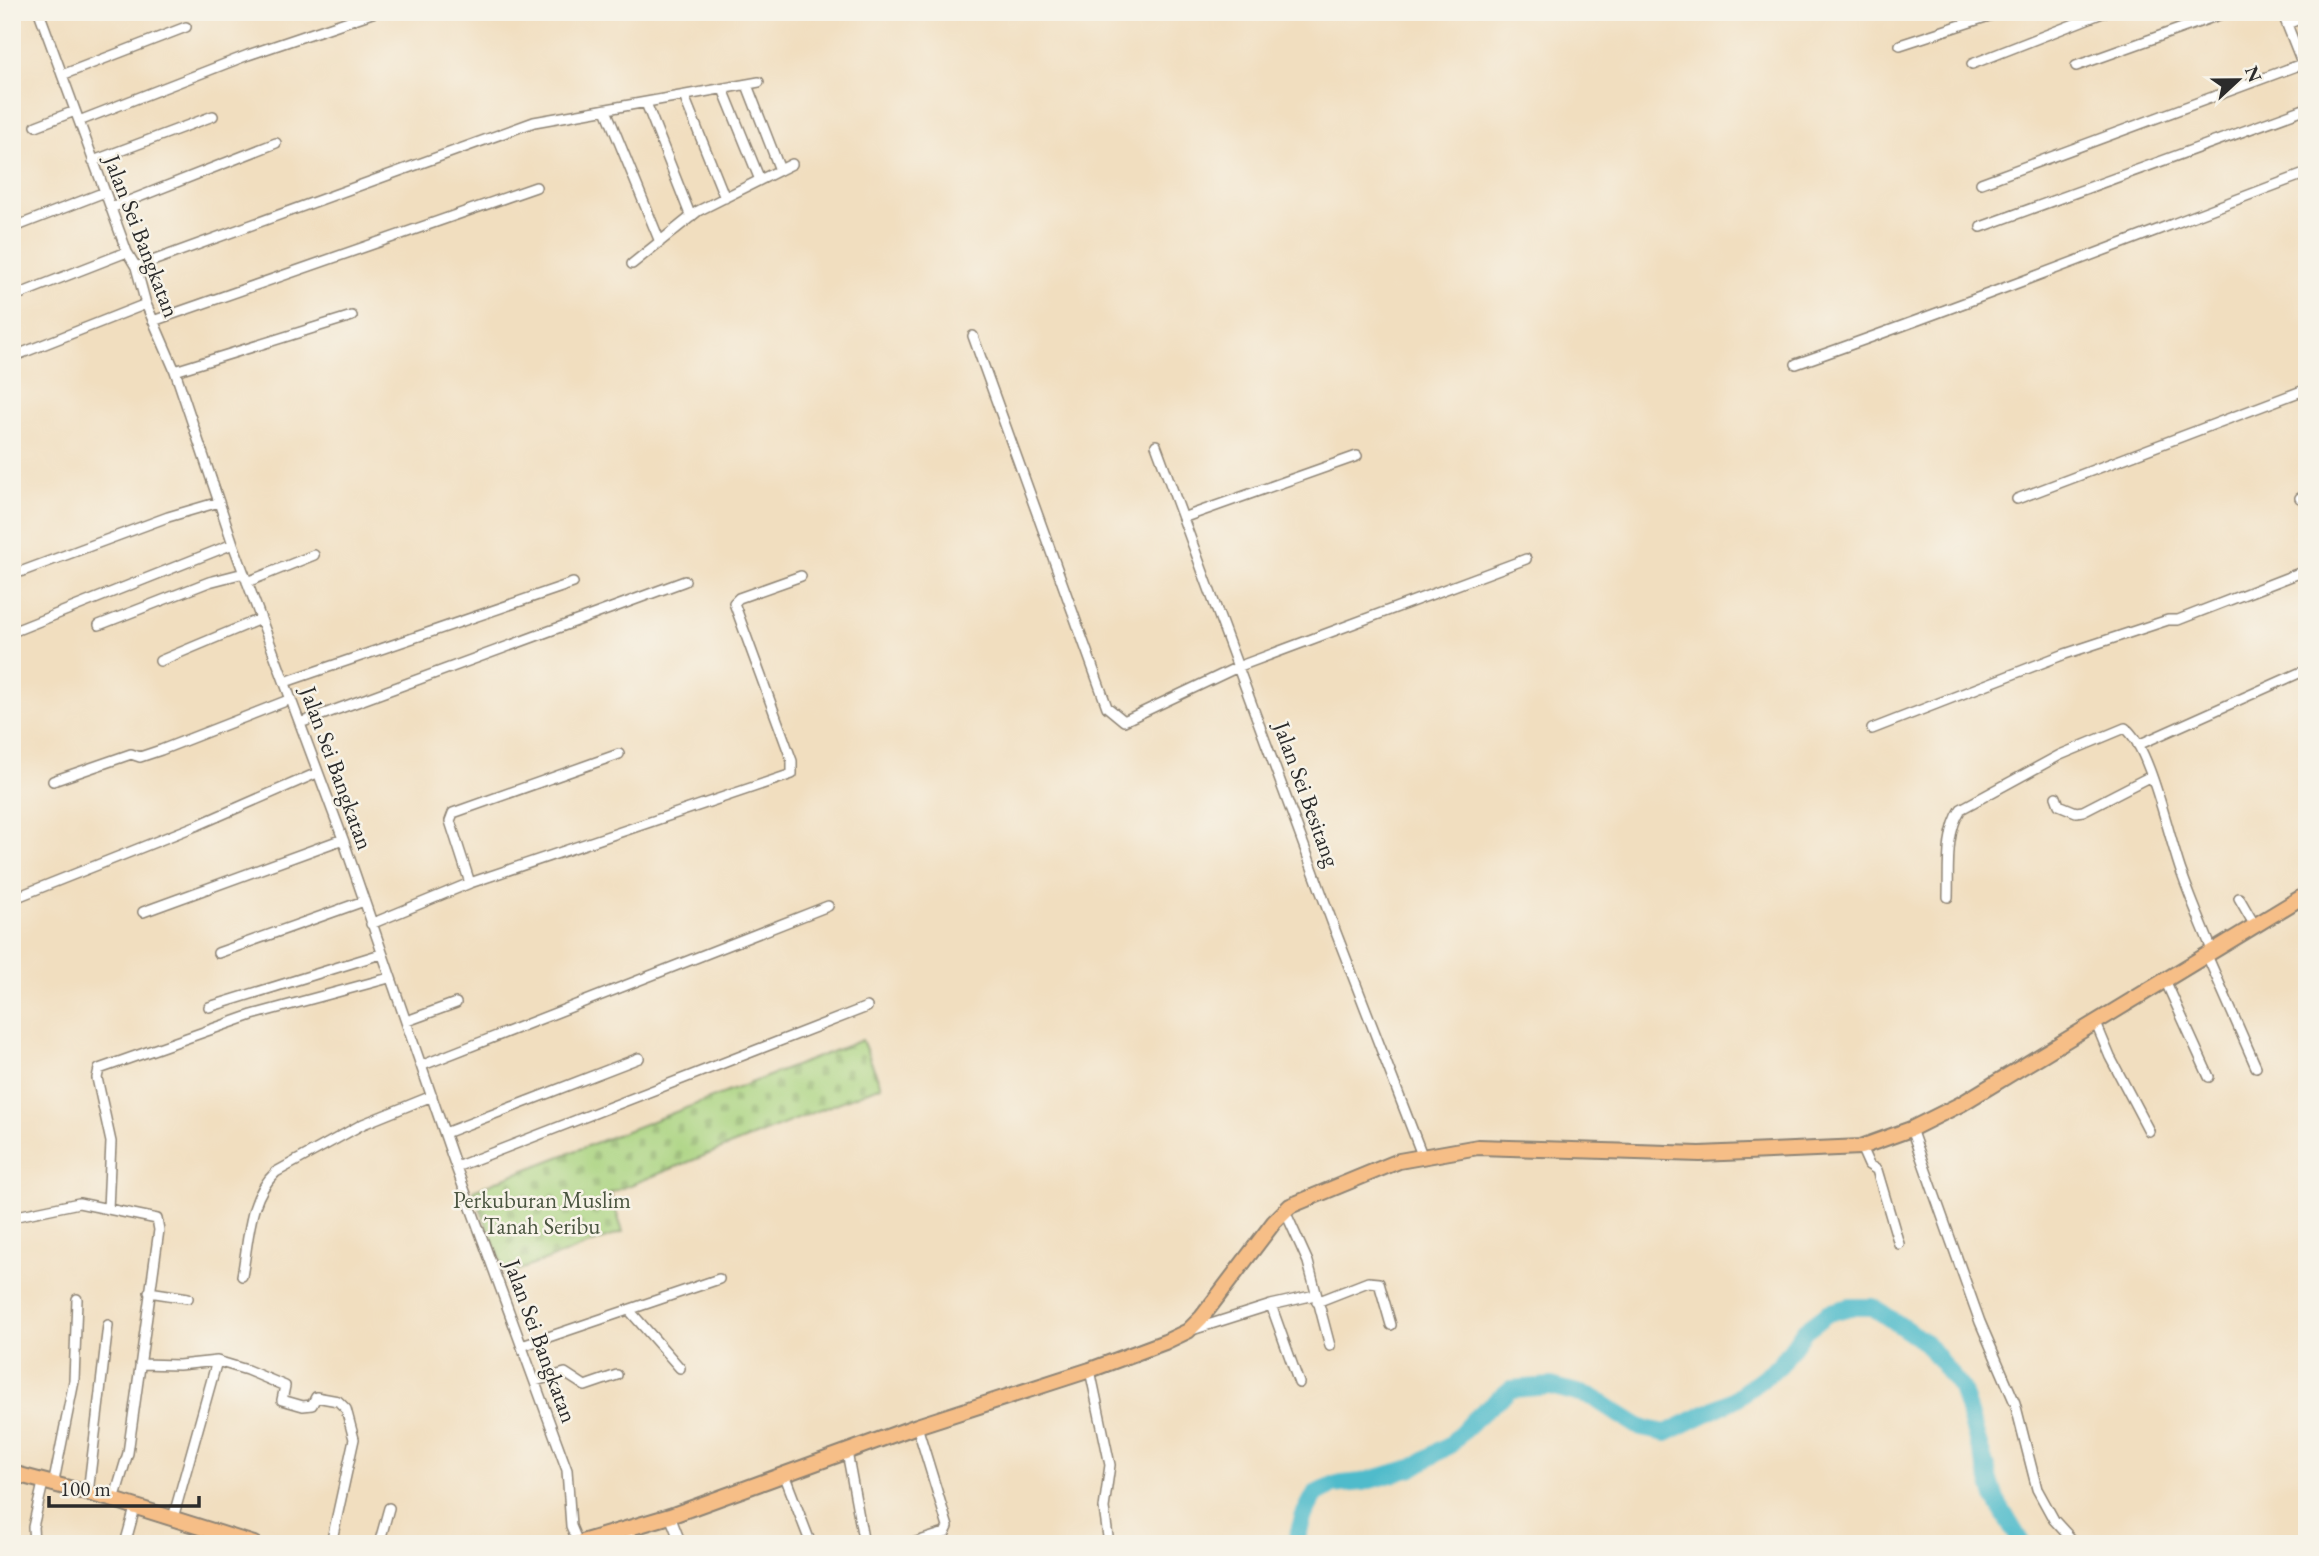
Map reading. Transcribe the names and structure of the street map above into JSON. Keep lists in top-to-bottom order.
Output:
{
  "streets": {
    "street": ["Jalan Sei Bangkatan", "Jalan Sei Besitang"]
  },
  "parks": ["Perkuburan Muslim Tanah Seribu"],
  "scale_bar": "100 m",
  "north": "right"
}
